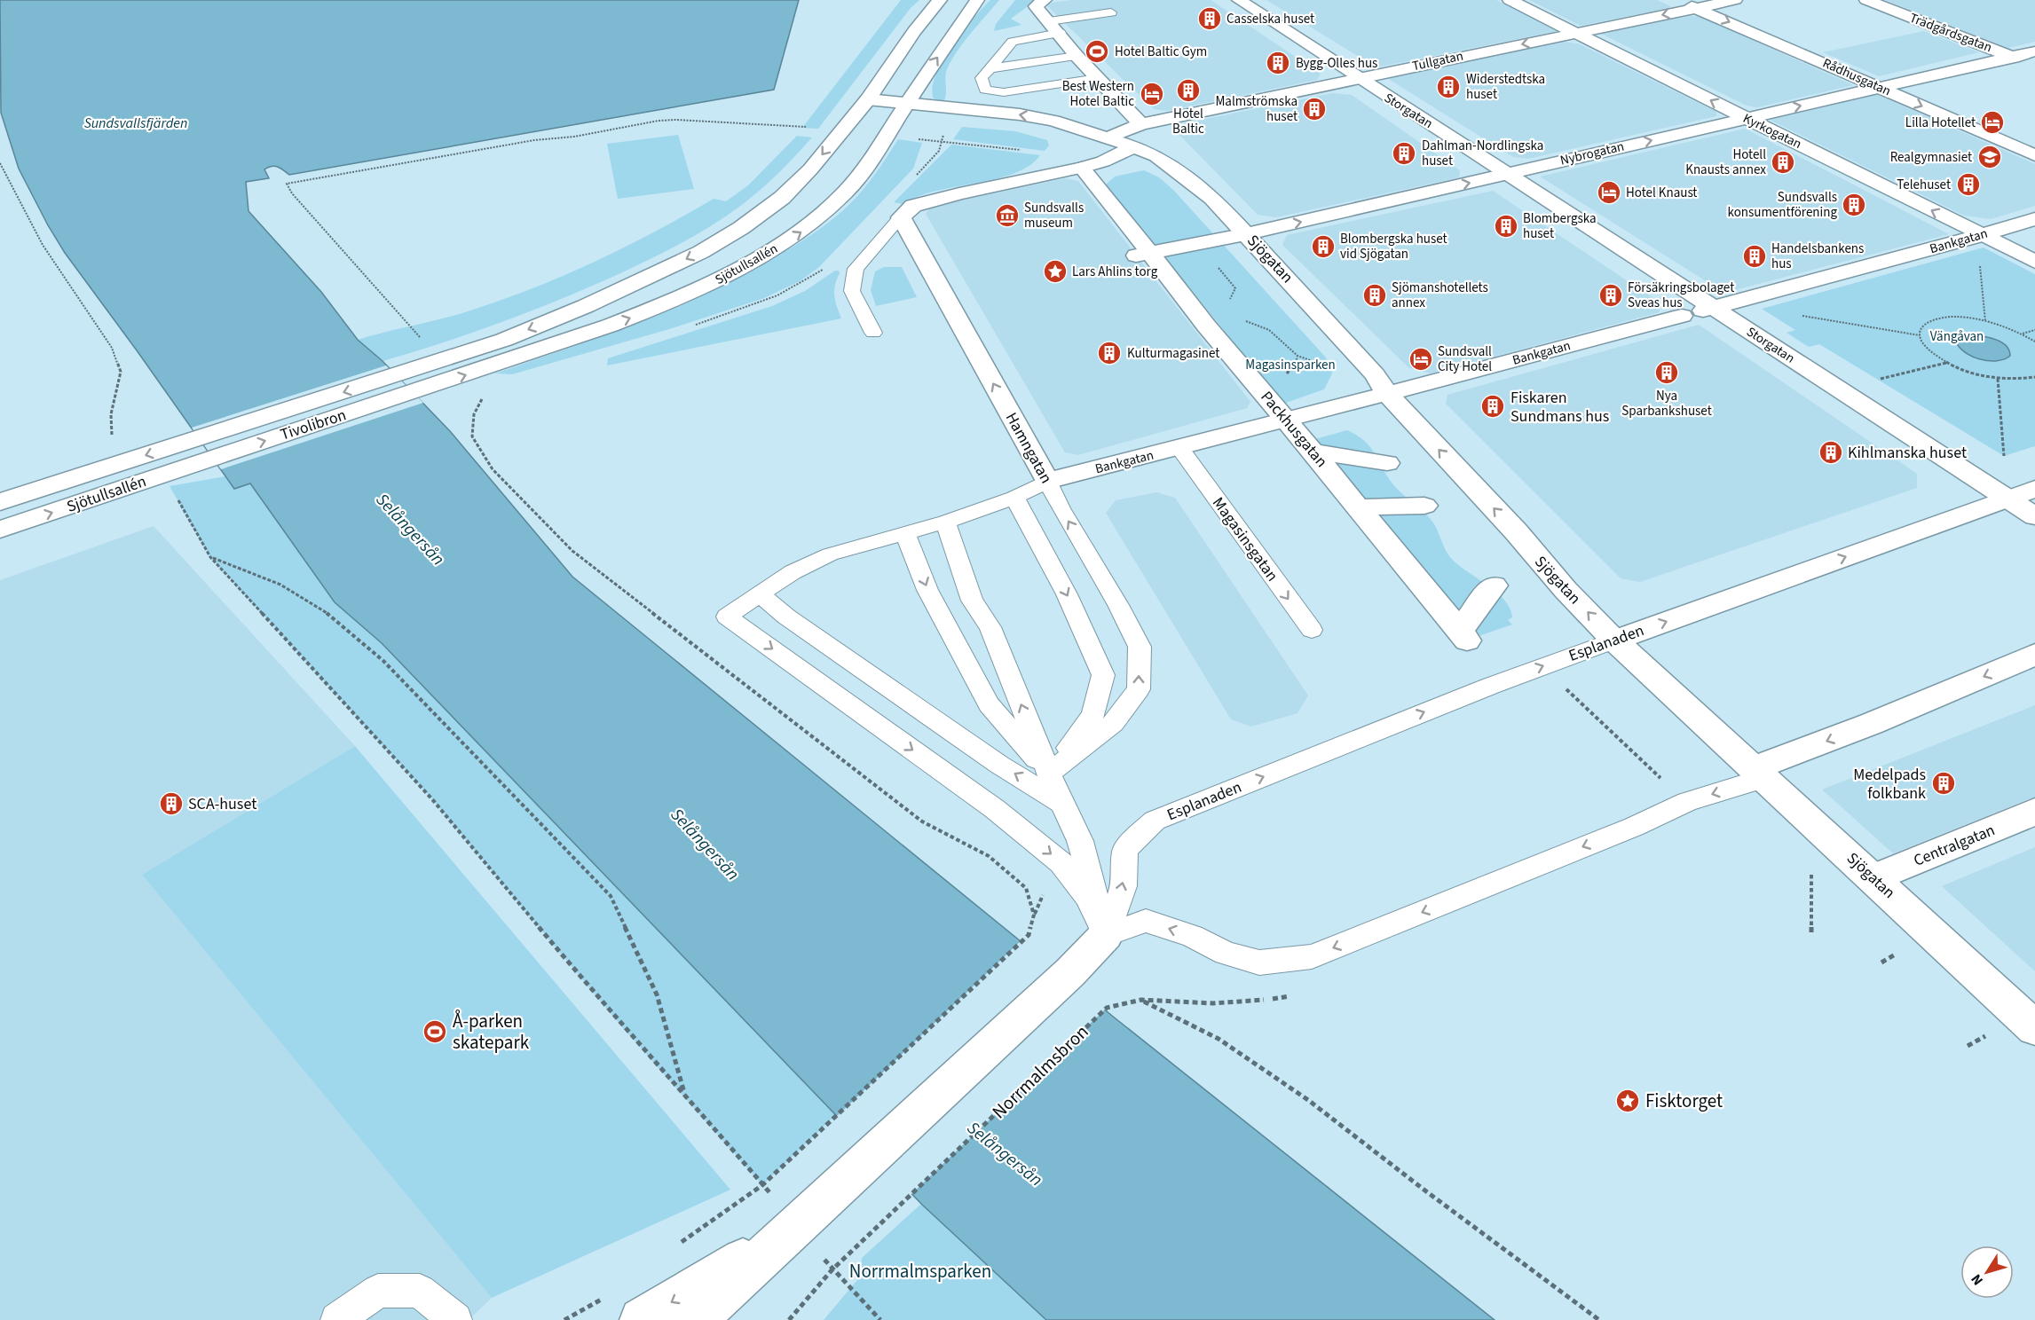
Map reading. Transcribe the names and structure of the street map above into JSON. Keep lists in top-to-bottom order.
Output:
{
  "streets": {
    "street": [
      "Trädgårdsgatan",
      "Tullgatan",
      "Rådhusgatan",
      "Storgatan",
      "Kyrkogatan",
      "Nybrogatan",
      "Bankgatan",
      "Sjögatan",
      "Sjötullsallén",
      "Tivolibron",
      "Packhusgatan",
      "Hamngatan",
      "Esplanaden",
      "Centralgatan"
    ],
    "lane": ["Magasinsgatan"],
    "path": ["Norrmalmsbron"]
  },
  "crossings": [
    ["Trädgårdsgatan", "Nybrogatan"],
    ["Tullgatan", "Rådhusgatan"],
    ["Tullgatan", "Storgatan"],
    ["Tullgatan", "Kyrkogatan"],
    ["Rådhusgatan", "Nybrogatan"],
    ["Storgatan", "Nybrogatan"],
    ["Storgatan", "Bankgatan"],
    ["Storgatan", "Esplanaden"],
    ["Kyrkogatan", "Nybrogatan"],
    ["Kyrkogatan", "Bankgatan"],
    ["Nybrogatan", "Sjögatan"],
    ["Nybrogatan", "Packhusgatan"],
    ["Bankgatan", "Sjögatan"],
    ["Bankgatan", "Packhusgatan"],
    ["Bankgatan", "Hamngatan"],
    ["Bankgatan", "Magasinsgatan"],
    ["Sjögatan", "Sjötullsallén"],
    ["Sjögatan", "Tivolibron"],
    ["Sjögatan", "Esplanaden"],
    ["Sjögatan", "Centralgatan"],
    ["Sjötullsallén", "Tivolibron"]
  ],
  "one_way": [
    "Tullgatan",
    "Rådhusgatan",
    "Kyrkogatan",
    "Nybrogatan",
    "Hamngatan",
    "Magasinsgatan"
  ],
  "water": ["Sundsvallsfjärden", "Selångersån"],
  "parks": ["Vängåvan", "Magasinsparken", "Norrmalmsparken"],
  "places": {
    "building": [
      "Casselska huset",
      "Bygg-Olles hus",
      "Widerstedtska huset",
      "Hotel Baltic",
      "Malmströmska huset",
      "Dahlman-Nordlingska huset",
      "Hotell Knausts annex",
      "Telehuset",
      "Sundsvalls konsumentförening",
      "Blombergska huset",
      "Blombergska huset vid Sjögatan",
      "Handelsbankens hus",
      "Sjömanshotellets annex",
      "Försäkringsbolaget Sveas hus",
      "Kulturmagasinet",
      "Nya Sparbankshuset",
      "Fiskaren Sundmans hus",
      "Kihlmanska huset",
      "Medelpads folkbank",
      "SCA-huset"
    ],
    "sports": ["Hotel Baltic Gym", "Å-parken skatepark"],
    "hotel": [
      "Best Western Hotel Baltic",
      "Lilla Hotellet",
      "Hotel Knaust",
      "Sundsvall City Hotel"
    ],
    "school or university": ["Realgymnasiet"],
    "museum": ["Sundsvalls museum"],
    "place": ["Lars Ahlins torg", "Fisktorget"]
  },
  "north": "bottom left"
}
